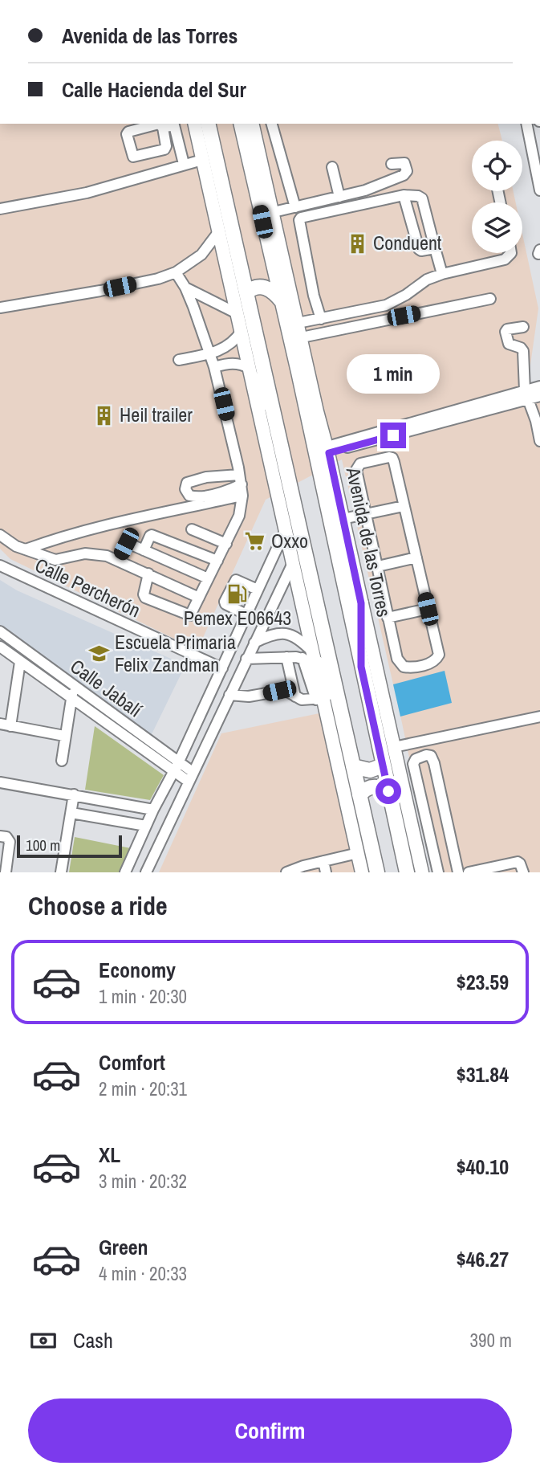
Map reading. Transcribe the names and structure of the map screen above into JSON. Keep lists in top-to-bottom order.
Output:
{
  "streets": {
    "highway": ["Avenida de las Torres"],
    "street": ["Calle Percherón", "Calle Jabalí"]
  },
  "places": {
    "building": ["Conduent", "Heil trailer"],
    "supermarket": ["Oxxo"],
    "fuel station": ["Pemex E06643"],
    "school or university": ["Escuela Primaria Felix Zandman"]
  },
  "scale_bar": "100 m",
  "page": {
    "banner": ["Avenida de las Torres", "Calle Hacienda del Sur"],
    "bubble": "1 min",
    "scale": "100 m",
    "heading": "Choose a ride",
    "list": [
      {
        "name": "Economy",
        "note": "1 min · 20:30",
        "value": "$23.59"
      },
      {
        "name": "Comfort",
        "note": "2 min · 20:31",
        "value": "$31.84"
      },
      {
        "name": "XL",
        "note": "3 min · 20:32",
        "value": "$40.10"
      },
      {
        "name": "Green",
        "note": "4 min · 20:33",
        "value": "$46.27"
      }
    ],
    "pay": ["Cash", "390 m"],
    "buttons": "Confirm"
  }
}
